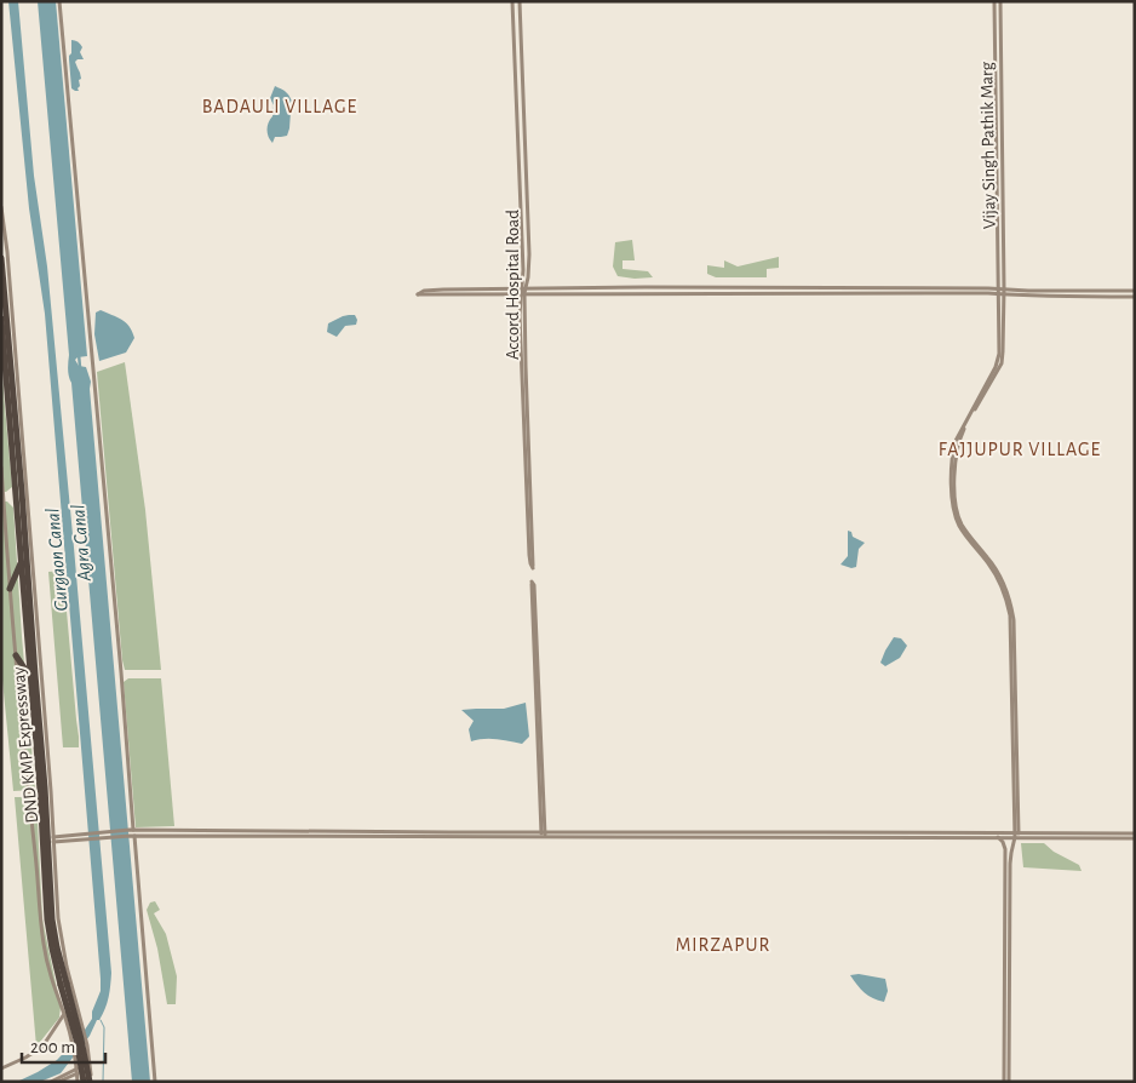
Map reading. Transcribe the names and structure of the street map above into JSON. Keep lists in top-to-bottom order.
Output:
{
  "streets": {
    "highway": ["DND KMP Expressway"],
    "street": ["Vijay Singh Pathik Marg", "Accord Hospital Road"]
  },
  "districts": ["BADAULI VILLAGE", "FAJJUPUR VILLAGE", "MIRZAPUR"],
  "water": ["Agra Canal", "Gurgaon Canal"],
  "scale_bar": "200 m"
}
